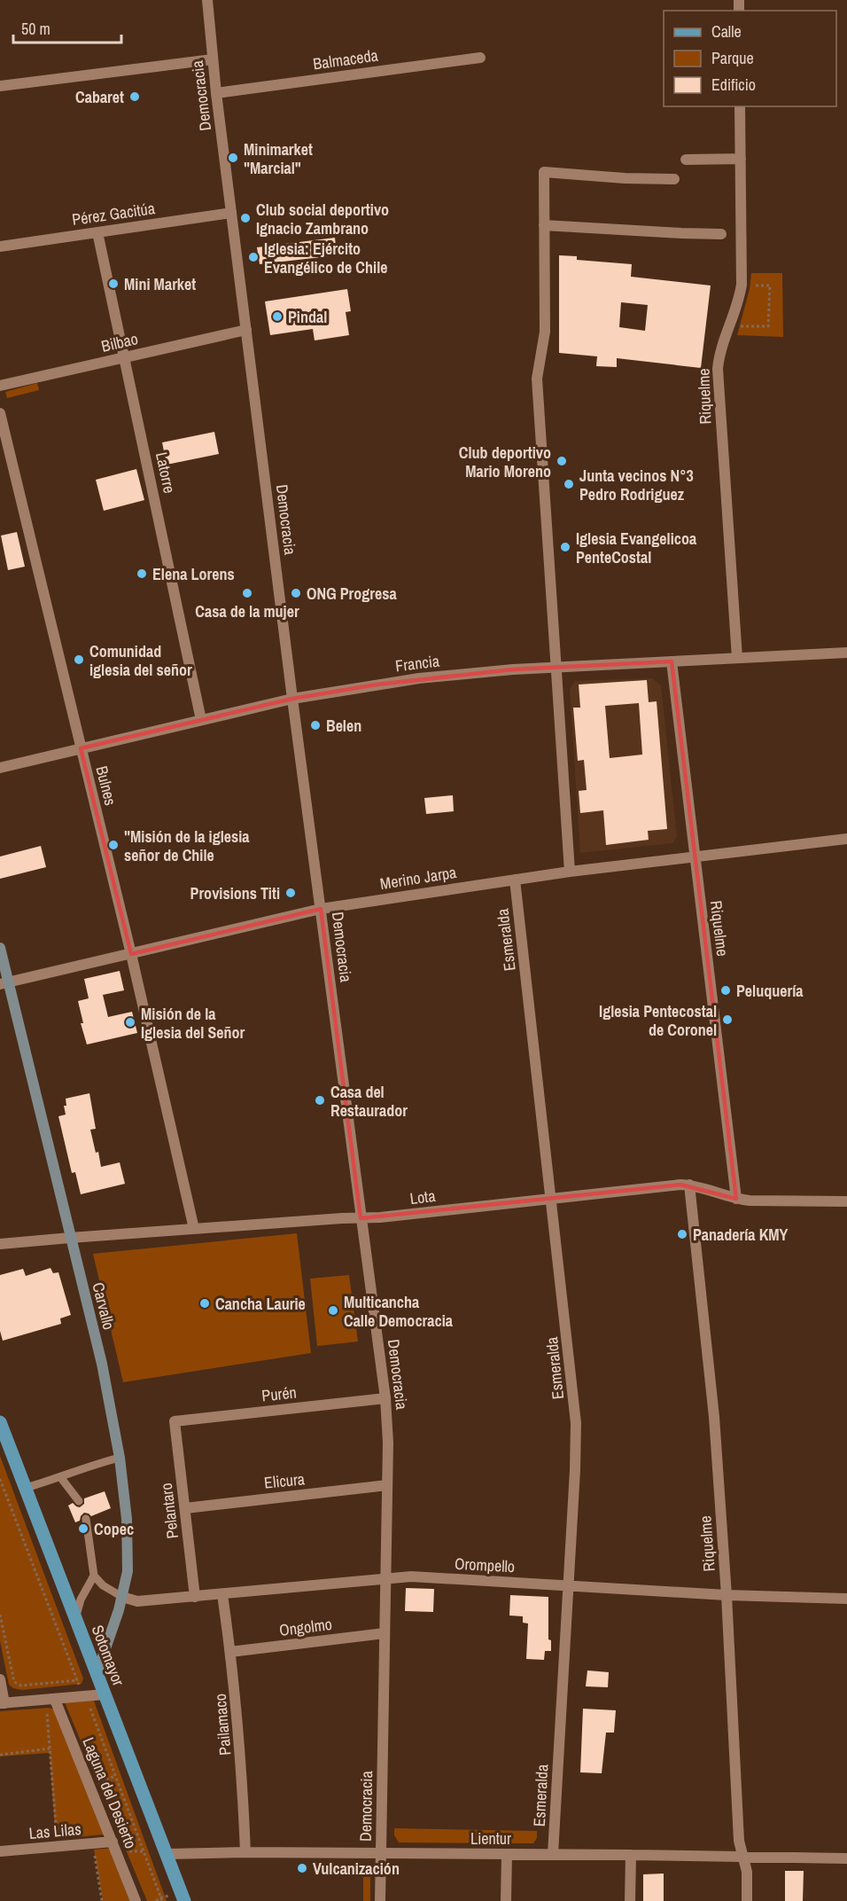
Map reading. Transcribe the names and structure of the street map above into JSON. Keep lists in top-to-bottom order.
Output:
{
  "streets": {
    "main road": ["Carvallo", "Sotomayor"],
    "street": [
      "Balmaceda",
      "Democracia",
      "Pérez Gacitúa",
      "Bilbao",
      "Riquelme",
      "Latorre",
      "Francia",
      "Bulnes",
      "Merino Jarpa",
      "Esmeralda",
      "Lota",
      "Purén",
      "Elicura",
      "Pelantaro",
      "Orompello",
      "Ongolmo",
      "Pailamaco",
      "Laguna del Desierto",
      "Las Lilas",
      "Lientur"
    ]
  },
  "crossings": [
    ["Balmaceda", "Democracia"],
    ["Democracia", "Pérez Gacitúa"],
    ["Democracia", "Bilbao"],
    ["Democracia", "Francia"],
    ["Democracia", "Merino Jarpa"],
    ["Democracia", "Lota"],
    ["Democracia", "Purén"],
    ["Democracia", "Elicura"],
    ["Democracia", "Orompello"],
    ["Democracia", "Ongolmo"],
    ["Democracia", "Lientur"],
    ["Pérez Gacitúa", "Latorre"],
    ["Bilbao", "Latorre"],
    ["Riquelme", "Francia"],
    ["Riquelme", "Merino Jarpa"],
    ["Riquelme", "Lota"],
    ["Riquelme", "Orompello"],
    ["Riquelme", "Lientur"],
    ["Latorre", "Francia"],
    ["Francia", "Bulnes"],
    ["Bulnes", "Merino Jarpa"],
    ["Bulnes", "Lota"],
    ["Merino Jarpa", "Esmeralda"],
    ["Merino Jarpa", "Carvallo"],
    ["Esmeralda", "Lota"],
    ["Esmeralda", "Orompello"],
    ["Esmeralda", "Lientur"],
    ["Lota", "Carvallo"],
    ["Carvallo", "Orompello"],
    ["Carvallo", "Sotomayor"],
    ["Purén", "Pelantaro"],
    ["Elicura", "Pelantaro"],
    ["Pelantaro", "Orompello"],
    ["Orompello", "Pailamaco"],
    ["Ongolmo", "Pailamaco"],
    ["Sotomayor", "Lientur"],
    ["Pailamaco", "Lientur"],
    ["Laguna del Desierto", "Las Lilas"]
  ],
  "places": [
    "Cabaret",
    "Minimarket \"Marcial\"",
    "Club social deportivo Ignacio Zambrano",
    "Iglesia: Ejército Evangélico de Chile",
    "Mini Market",
    "Pindal",
    "Club deportivo Mario Moreno",
    "Junta vecinos N°3 Pedro Rodriguez",
    "Iglesia Evangelicoa PenteCostal",
    "Elena Lorens",
    "Casa de la mujer",
    "ONG Progresa",
    "Comunidad iglesia del señor",
    "Belen",
    "\"Misión de la iglesia señor de Chile",
    "Provisions Titi",
    "Peluquería",
    "Iglesia Pentecostal de Coronel",
    "Misión de la Iglesia del Señor",
    "Casa del Restaurador",
    "Panadería KMY",
    "Cancha Laurie",
    "Multicancha Calle Democracia",
    "Copec",
    "Vulcanización"
  ],
  "legend": ["Calle", "Parque", "Edificio"],
  "scale_bar": "50 m"
}
